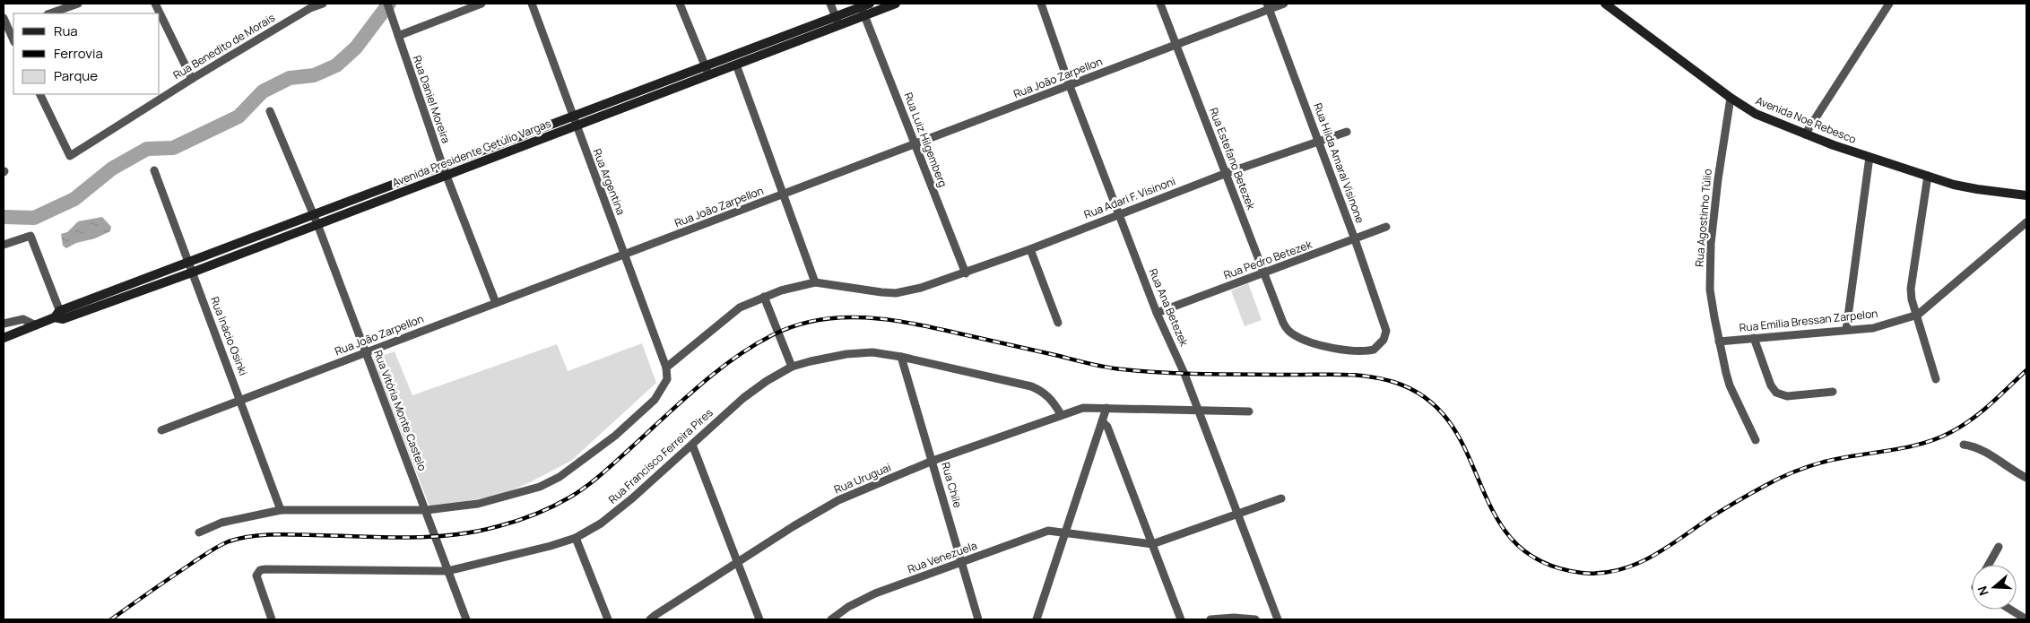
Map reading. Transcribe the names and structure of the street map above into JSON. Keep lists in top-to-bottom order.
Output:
{
  "streets": {
    "main road": ["Avenida Noe Rebesco", "Avenida Presidente Getúlio Vargas"],
    "street": [
      "Rua Benedito de Morais",
      "Rua João Zarpellon",
      "Rua Daniel Moreira",
      "Rua Luiz Hilgemberg",
      "Rua Estefano Betezek",
      "Rua Hilda Amaral Visinone",
      "Rua Argentina",
      "Rua Adari F. Visinoni",
      "Rua Agostinho Túlio",
      "Rua Pedro Betezek",
      "Rua Ana Betezek",
      "Rua Emilia Bressan Zarpelon",
      "Rua Inácio Osinki",
      "Rua Vitória Monte Castelo",
      "Rua Francisco Ferreira Pires",
      "Rua Uruguai",
      "Rua Chile",
      "Rua Venezuela"
    ]
  },
  "crossings": [
    ["Rua João Zarpellon", "Rua Daniel Moreira"],
    ["Rua João Zarpellon", "Rua Luiz Hilgemberg"],
    ["Rua João Zarpellon", "Rua Estefano Betezek"],
    ["Rua João Zarpellon", "Rua Hilda Amaral Visinone"],
    ["Rua João Zarpellon", "Rua Argentina"],
    ["Rua João Zarpellon", "Rua Ana Betezek"],
    ["Rua João Zarpellon", "Rua Inácio Osinki"],
    ["Rua João Zarpellon", "Rua Vitória Monte Castelo"],
    ["Rua Daniel Moreira", "Avenida Presidente Getúlio Vargas"],
    ["Avenida Noe Rebesco", "Rua Agostinho Túlio"],
    ["Rua Luiz Hilgemberg", "Avenida Presidente Getúlio Vargas"],
    ["Rua Luiz Hilgemberg", "Rua Adari F. Visinoni"],
    ["Avenida Presidente Getúlio Vargas", "Rua Argentina"],
    ["Avenida Presidente Getúlio Vargas", "Rua Inácio Osinki"],
    ["Avenida Presidente Getúlio Vargas", "Rua Vitória Monte Castelo"],
    ["Rua Estefano Betezek", "Rua Hilda Amaral Visinone"],
    ["Rua Estefano Betezek", "Rua Adari F. Visinoni"],
    ["Rua Estefano Betezek", "Rua Pedro Betezek"],
    ["Rua Hilda Amaral Visinone", "Rua Adari F. Visinoni"],
    ["Rua Hilda Amaral Visinone", "Rua Pedro Betezek"],
    ["Rua Argentina", "Rua Adari F. Visinoni"],
    ["Rua Adari F. Visinoni", "Rua Ana Betezek"],
    ["Rua Agostinho Túlio", "Rua Emilia Bressan Zarpelon"],
    ["Rua Pedro Betezek", "Rua Ana Betezek"],
    ["Rua Ana Betezek", "Rua Uruguai"],
    ["Rua Vitória Monte Castelo", "Rua Francisco Ferreira Pires"],
    ["Rua Francisco Ferreira Pires", "Rua Uruguai"],
    ["Rua Francisco Ferreira Pires", "Rua Chile"],
    ["Rua Uruguai", "Rua Chile"],
    ["Rua Chile", "Rua Venezuela"]
  ],
  "legend": ["Rua", "Ferrovia", "Parque"],
  "north": "left"
}
